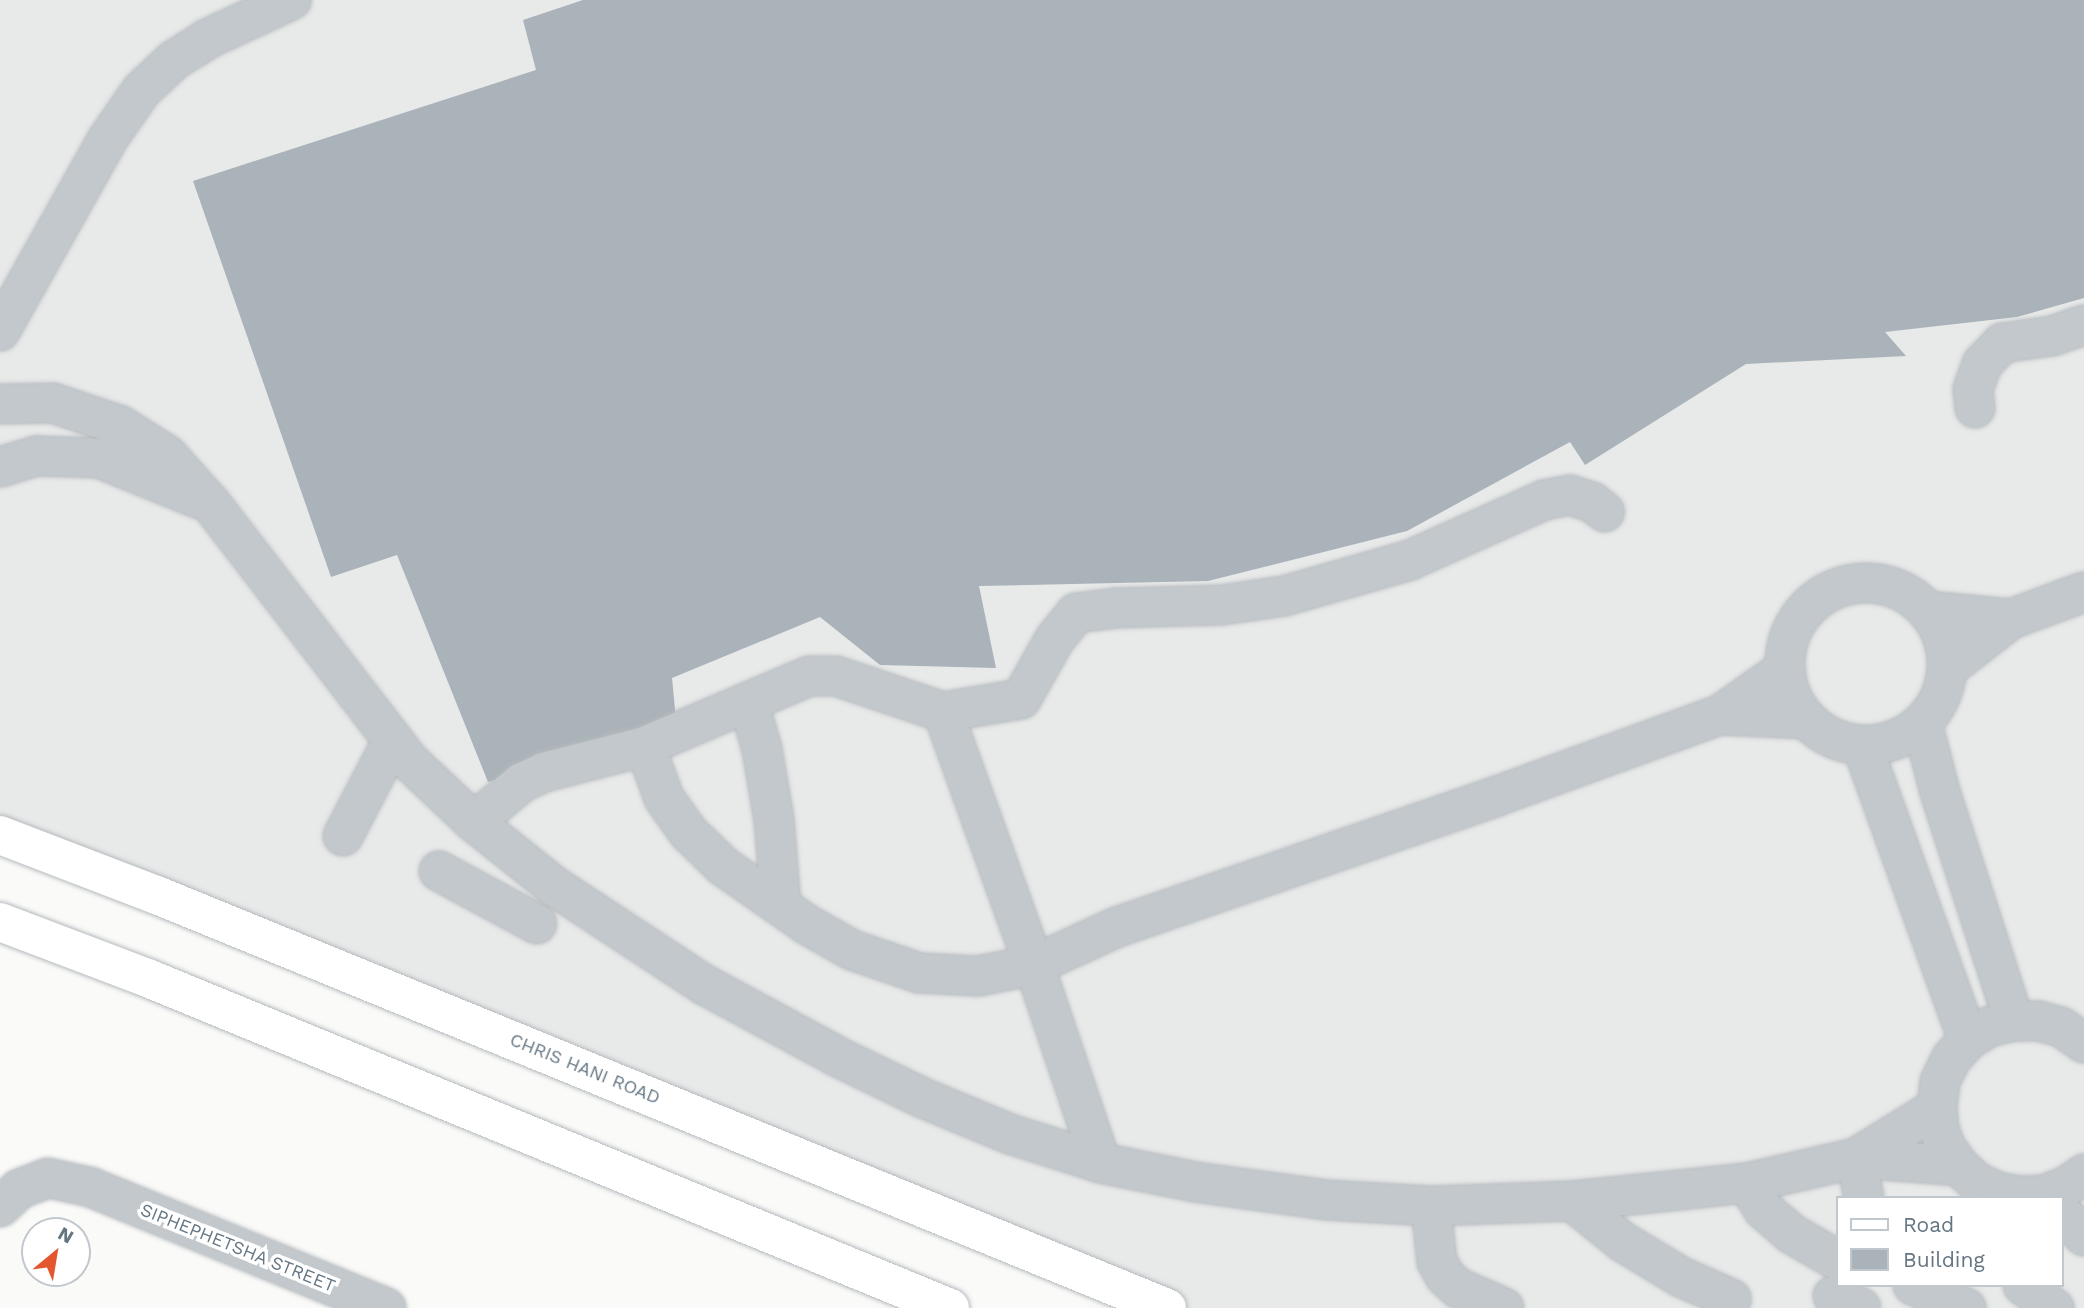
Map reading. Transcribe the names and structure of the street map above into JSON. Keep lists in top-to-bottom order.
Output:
{
  "streets": {
    "main road": ["CHRIS HANI ROAD"],
    "street": ["SIPHEPHETSHA STREET"]
  },
  "legend": ["Road", "Building"],
  "north": "top right"
}
